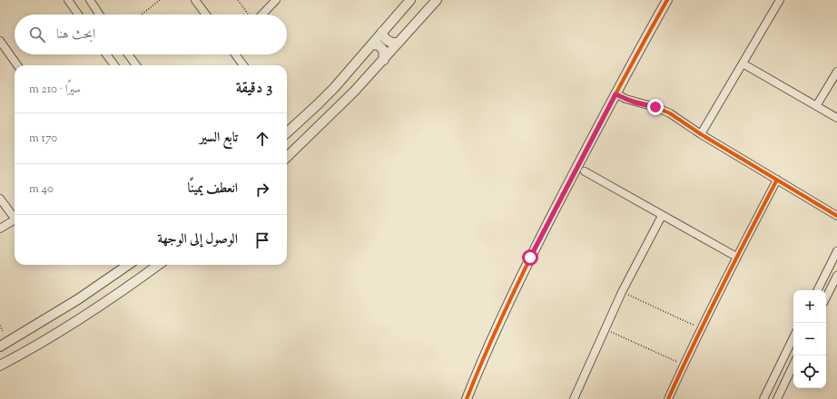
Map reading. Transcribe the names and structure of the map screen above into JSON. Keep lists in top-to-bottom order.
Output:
{
  "page": {
    "search": "ابحث هنا",
    "heading": ["3 دقيقة", "سيرًا · 210 m"],
    "list": [
      ["تابع السير", "170 m"],
      ["انعطف يمينًا", "40 m"],
      "الوصول إلى الوجهة"
    ],
    "map_buttons": ["+", "−"]
  }
}
